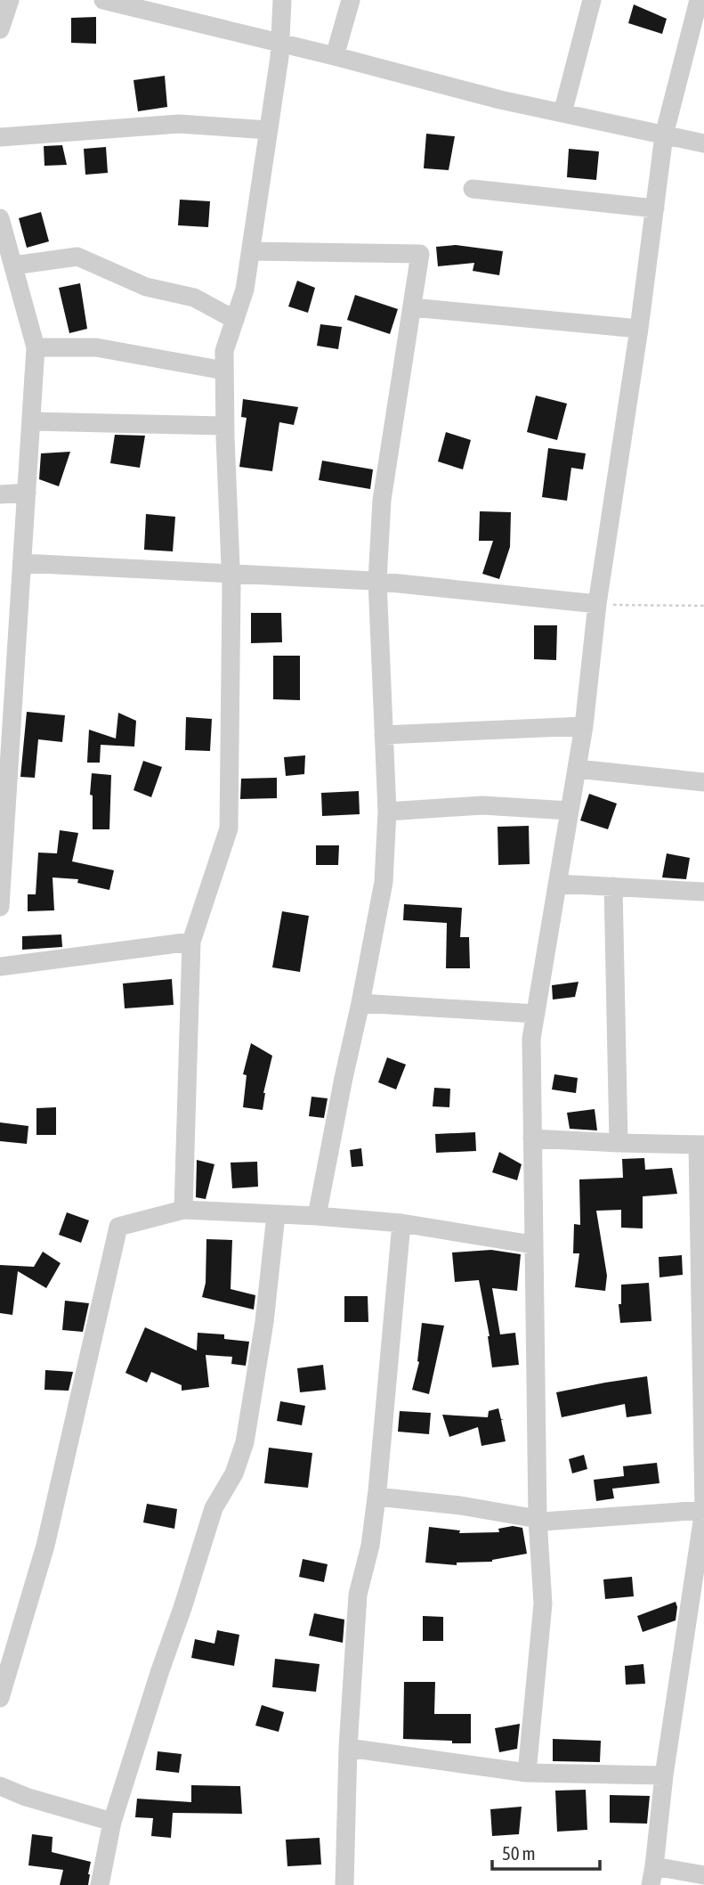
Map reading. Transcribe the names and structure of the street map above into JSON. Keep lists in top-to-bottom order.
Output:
{
  "scale_bar": "50 m"
}
